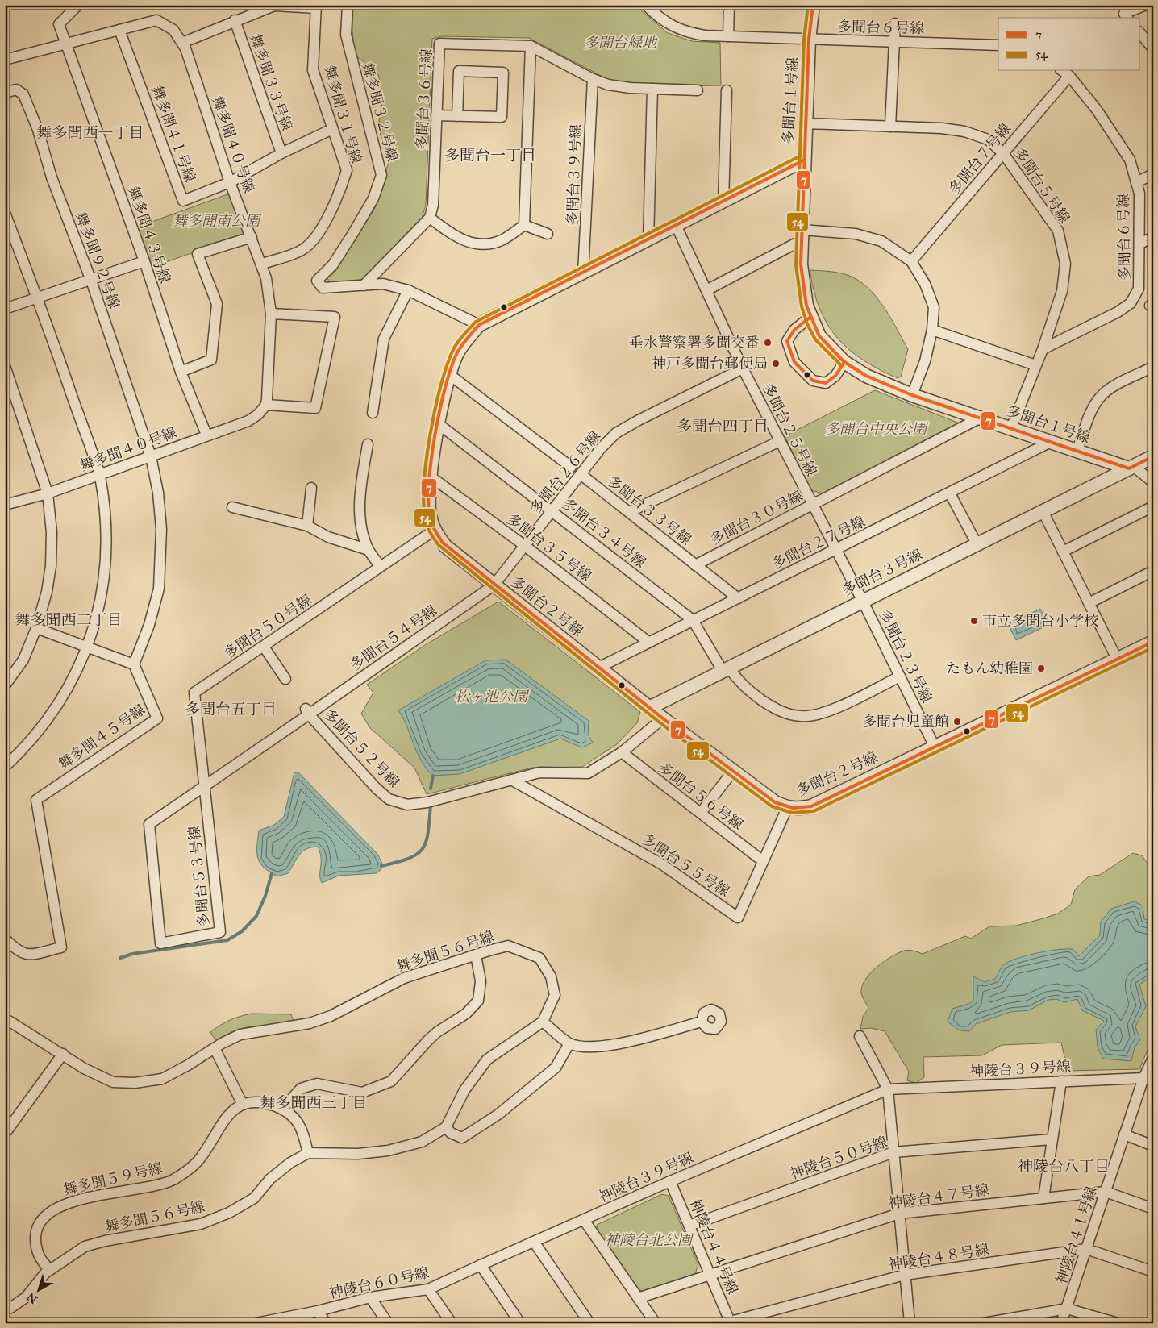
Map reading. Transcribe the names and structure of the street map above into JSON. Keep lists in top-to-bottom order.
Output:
{
  "streets": {
    "street": [
      "多聞台６号線",
      "舞多聞３３号線",
      "多聞台３６号線",
      "多聞台１号線",
      "舞多聞３２号線",
      "舞多聞３１号線",
      "舞多聞４１号線",
      "舞多聞４０号線",
      "多聞台７号線",
      "多聞台３９号線",
      "多聞台５号線",
      "舞多聞４３号線",
      "舞多聞９２号線",
      "多聞台２５号線",
      "多聞台２６号線",
      "多聞台３３号線",
      "多聞台３０号線",
      "多聞台３４号線",
      "多聞台２７号線",
      "多聞台３５号線",
      "多聞台３号線",
      "多聞台２号線",
      "多聞台５０号線",
      "多聞台５４号線",
      "多聞台２３号線",
      "舞多聞４５号線",
      "多聞台５２号線",
      "多聞台５６号線",
      "多聞台５５号線",
      "多聞台５３号線",
      "舞多聞５６号線",
      "神陵台３９号線",
      "神陵台５０号線",
      "舞多聞５９号線",
      "神陵台４７号線",
      "神陵台４１号線",
      "神陵台４４号線",
      "神陵台４８号線",
      "神陵台６０号線"
    ]
  },
  "crossings": [
    ["多聞台６号線", "多聞台１号線"],
    ["多聞台６号線", "多聞台７号線"],
    ["多聞台６号線", "多聞台５号線"],
    ["多聞台３６号線", "多聞台３９号線"],
    ["多聞台１号線", "多聞台５号線"],
    ["多聞台１号線", "多聞台３０号線"],
    ["多聞台１号線", "多聞台２７号線"],
    ["多聞台１号線", "多聞台３号線"],
    ["多聞台１号線", "多聞台２号線"],
    ["舞多聞３１号線", "舞多聞４０号線"],
    ["舞多聞４１号線", "舞多聞４０号線"],
    ["舞多聞４０号線", "舞多聞４３号線"],
    ["舞多聞４０号線", "舞多聞９２号線"],
    ["多聞台７号線", "多聞台５号線"],
    ["多聞台３９号線", "多聞台２号線"],
    ["多聞台２５号線", "多聞台２６号線"],
    ["多聞台２５号線", "多聞台３０号線"],
    ["多聞台２５号線", "多聞台２７号線"],
    ["多聞台２５号線", "多聞台３号線"],
    ["多聞台２５号線", "多聞台２号線"],
    ["多聞台２５号線", "多聞台２３号線"],
    ["多聞台２６号線", "多聞台３３号線"],
    ["多聞台２６号線", "多聞台３４号線"],
    ["多聞台２６号線", "多聞台３５号線"],
    ["多聞台２６号線", "多聞台２号線"],
    ["多聞台２６号線", "多聞台５４号線"],
    ["多聞台３３号線", "多聞台３０号線"],
    ["多聞台３３号線", "多聞台２７号線"],
    ["多聞台３４号線", "多聞台２７号線"],
    ["多聞台３４号線", "多聞台２号線"],
    ["多聞台２７号線", "多聞台３５号線"],
    ["多聞台２７号線", "多聞台２号線"],
    ["多聞台３５号線", "多聞台２号線"],
    ["多聞台３号線", "多聞台２号線"],
    ["多聞台３号線", "多聞台２３号線"],
    ["多聞台２号線", "多聞台５０号線"],
    ["多聞台２号線", "多聞台５４号線"],
    ["多聞台２号線", "多聞台２３号線"],
    ["多聞台２号線", "多聞台５２号線"],
    ["多聞台２号線", "多聞台５５号線"],
    ["多聞台５０号線", "多聞台５２号線"],
    ["多聞台５０号線", "多聞台５３号線"],
    ["多聞台５４号線", "多聞台５２号線"],
    ["多聞台５２号線", "多聞台５６号線"],
    ["多聞台５２号線", "多聞台５５号線"],
    ["多聞台５２号線", "多聞台５３号線"],
    ["多聞台５６号線", "多聞台５５号線"],
    ["舞多聞５６号線", "舞多聞５９号線"],
    ["神陵台３９号線", "神陵台４１号線"],
    ["神陵台３９号線", "神陵台４４号線"],
    ["神陵台３９号線", "神陵台６０号線"],
    ["神陵台５０号線", "神陵台４４号線"],
    ["神陵台４７号線", "神陵台４１号線"],
    ["神陵台４７号線", "神陵台４４号線"],
    ["神陵台４１号線", "神陵台４８号線"],
    ["神陵台４４号線", "神陵台４８号線"]
  ],
  "districts": [
    "舞多聞西一丁目",
    "多聞台一丁目",
    "多聞台四丁目",
    "舞多聞西二丁目",
    "多聞台五丁目",
    "舞多聞西三丁目",
    "神陵台八丁目"
  ],
  "parks": [
    "多聞台緑地",
    "舞多聞南公園",
    "多聞台中央公園",
    "松ヶ池公園",
    "神陵台北公園"
  ],
  "places": [
    "垂水警察署多聞交番",
    "神戸多聞台郵便局",
    "市立多聞台小学校",
    "たもん幼稚園",
    "多聞台児童館"
  ],
  "lines": ["transit line 7", "transit line 54"],
  "legend": ["7", "54"],
  "north": "bottom left"
}
